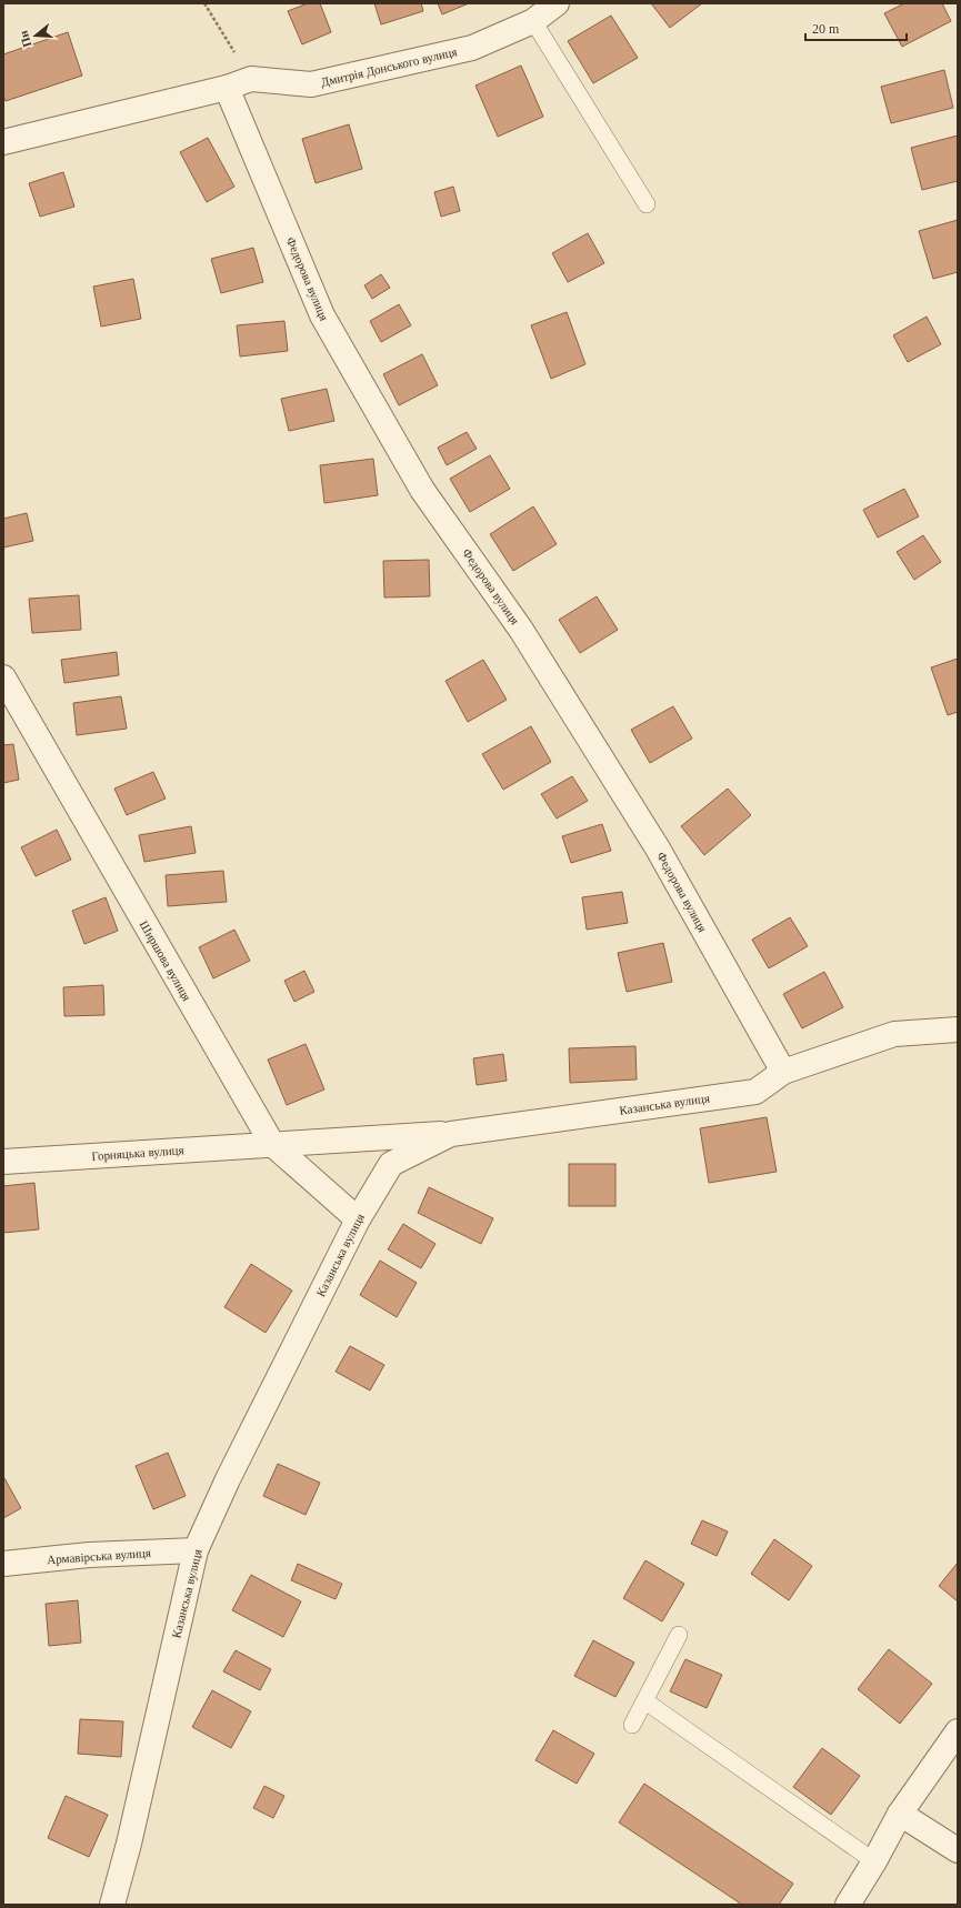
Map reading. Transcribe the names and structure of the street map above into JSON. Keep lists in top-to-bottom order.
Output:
{
  "streets": {
    "street": [
      "Дмитрія Донського вулиця",
      "Федорова вулиця",
      "Ширшова вулиця",
      "Казанська вулиця",
      "Горняцька вулиця",
      "Армавірська вулиця"
    ]
  },
  "crossings": [
    ["Дмитрія Донського вулиця", "Федорова вулиця"],
    ["Федорова вулиця", "Казанська вулиця"],
    ["Ширшова вулиця", "Казанська вулиця"],
    ["Ширшова вулиця", "Горняцька вулиця"],
    ["Казанська вулиця", "Горняцька вулиця"],
    ["Казанська вулиця", "Армавірська вулиця"]
  ],
  "scale_bar": "20 m",
  "north": "left"
}
